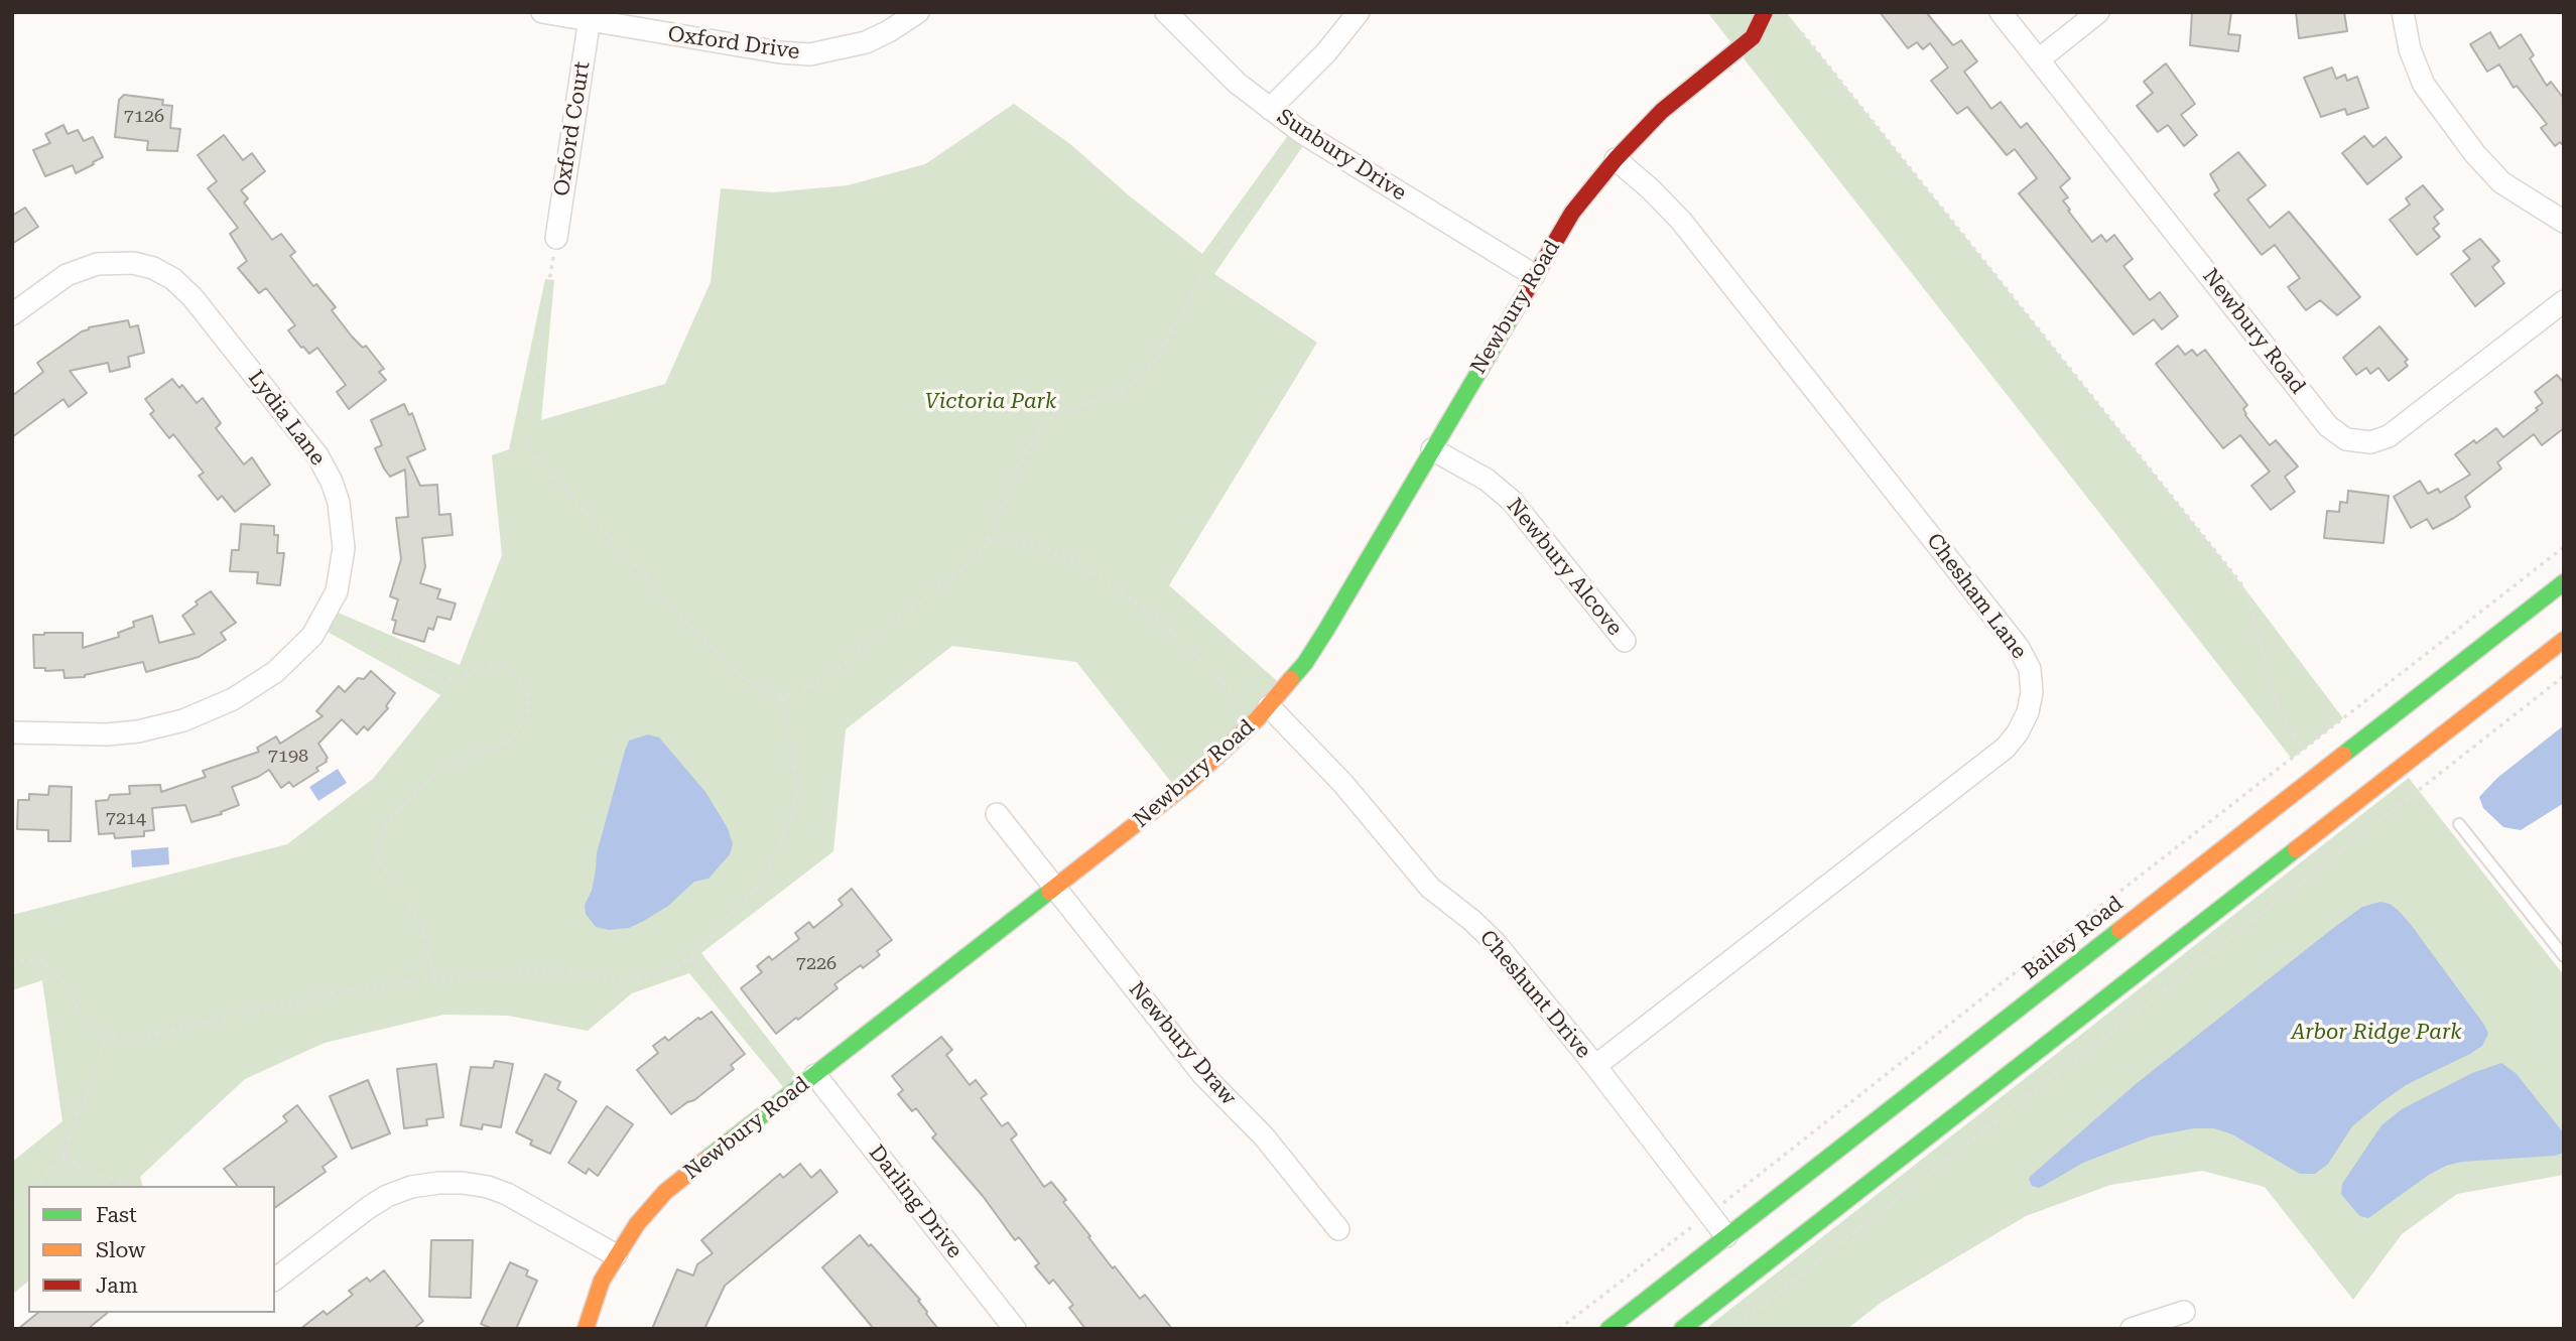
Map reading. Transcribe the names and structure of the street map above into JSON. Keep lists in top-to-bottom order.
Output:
{
  "streets": {
    "main road": ["Newbury Road", "Bailey Road"],
    "street": [
      "Oxford Drive",
      "Oxford Court",
      "Sunbury Drive",
      "Lydia Lane",
      "Newbury Alcove",
      "Chesham Lane",
      "Cheshunt Drive",
      "Newbury Draw",
      "Darling Drive"
    ]
  },
  "crossings": [
    ["Oxford Drive", "Oxford Court"],
    ["Sunbury Drive", "Newbury Road"],
    ["Newbury Road", "Newbury Alcove"],
    ["Newbury Road", "Chesham Lane"],
    ["Newbury Road", "Cheshunt Drive"],
    ["Newbury Road", "Newbury Draw"],
    ["Newbury Road", "Darling Drive"],
    ["Chesham Lane", "Cheshunt Drive"],
    ["Bailey Road", "Cheshunt Drive"]
  ],
  "parks": ["Victoria Park", "Arbor Ridge Park"],
  "house_numbers": [
    "7126",
    "7198",
    "7214",
    "7226"
  ],
  "legend": ["Fast", "Slow", "Jam"]
}
